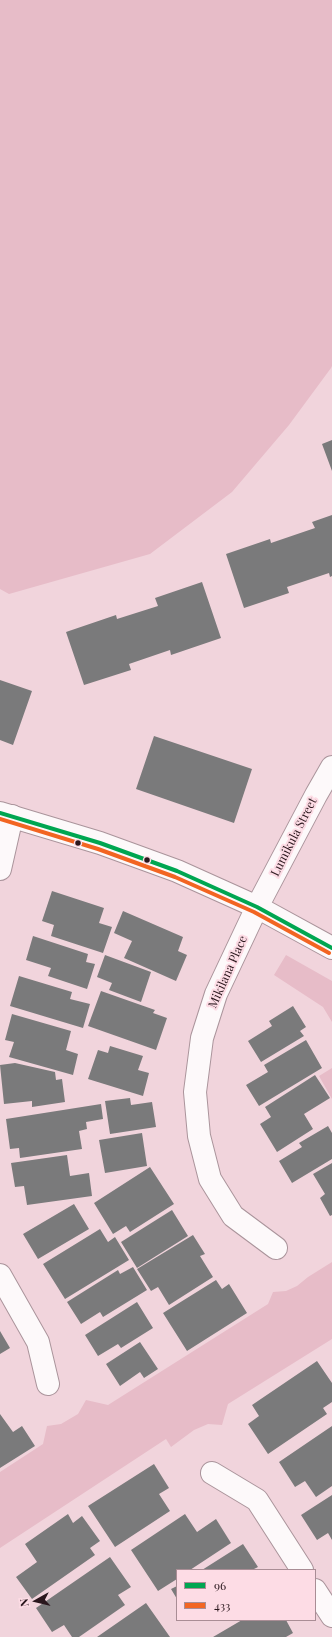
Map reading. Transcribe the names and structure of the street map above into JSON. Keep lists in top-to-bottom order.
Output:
{
  "streets": {
    "street": ["Lumikula Street", "Mikilana Place"]
  },
  "crossings": [
    ["Lumikula Street", "Mikilana Place"]
  ],
  "lines": ["transit line 96", "transit line 433"],
  "legend": ["96", "433"],
  "north": "left"
}
